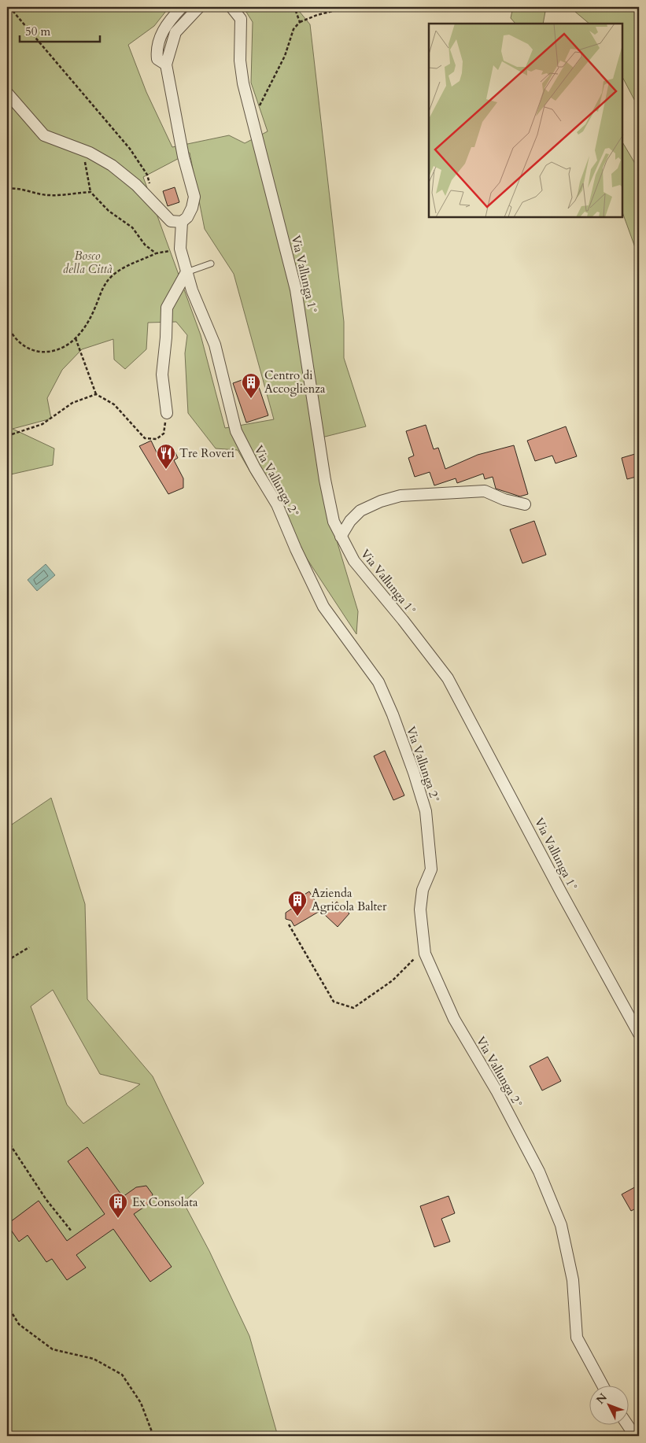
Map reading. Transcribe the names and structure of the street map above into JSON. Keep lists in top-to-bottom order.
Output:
{
  "streets": {
    "street": ["Via Vallunga 1°", "Via Vallunga 2°"]
  },
  "parks": ["Bosco della Città"],
  "places": {
    "building": ["Centro di Accoglienza", "Azienda Agricola Balter", "Ex Consolata"],
    "restaurant": ["Tre Roveri"]
  },
  "scale_bar": "50 m",
  "north": "top left"
}
